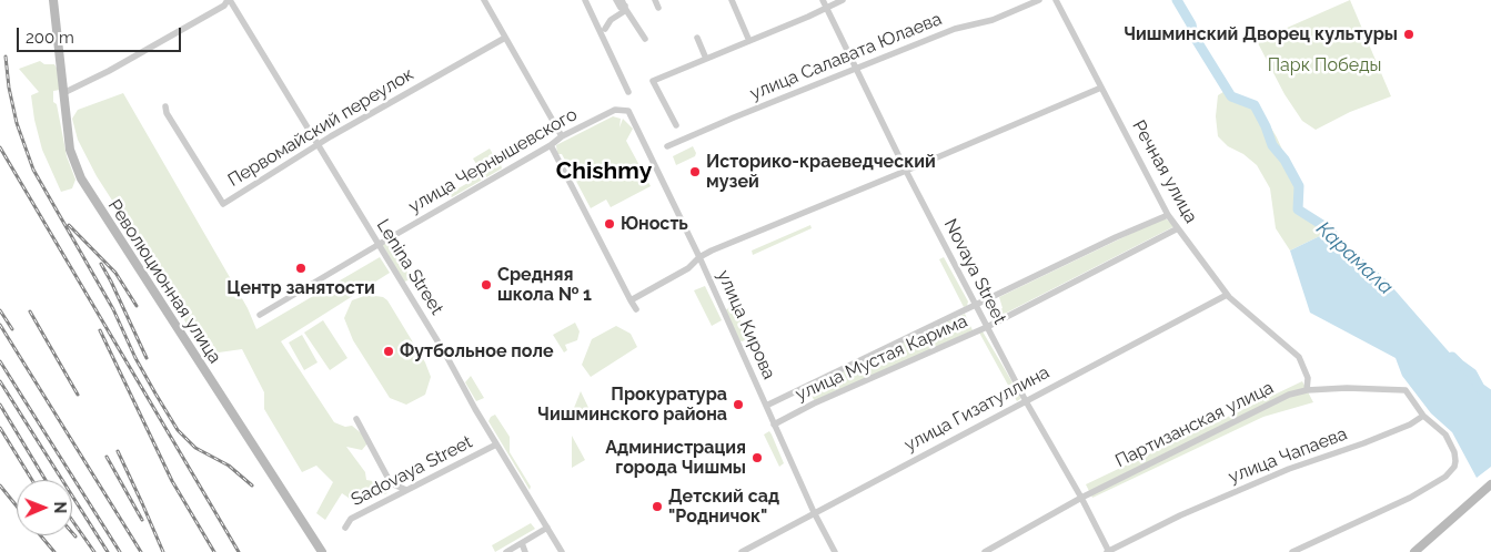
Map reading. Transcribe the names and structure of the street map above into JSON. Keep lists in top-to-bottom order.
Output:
{
  "streets": {
    "main road": ["Революционная улица"],
    "street": [
      "улица Салавата Юлаева",
      "Первомайский переулок",
      "улица Чернышевского",
      "Речная улица",
      "Lenina Street",
      "Novaya Street",
      "улица Кирова",
      "улица Мустая Карима",
      "улица Гизатуллина",
      "Партизанская улица",
      "улица Чапаева",
      "Sadovaya Street"
    ]
  },
  "crossings": [
    ["улица Салавата Юлаева", "Novaya Street"],
    ["Первомайский переулок", "Lenina Street"],
    ["улица Чернышевского", "Lenina Street"],
    ["улица Чернышевского", "улица Кирова"],
    ["Речная улица", "улица Мустая Карима"],
    ["Речная улица", "улица Гизатуллина"],
    ["Речная улица", "Партизанская улица"],
    ["Lenina Street", "Sadovaya Street"],
    ["Novaya Street", "улица Мустая Карима"],
    ["Novaya Street", "улица Гизатуллина"],
    ["Novaya Street", "Партизанская улица"],
    ["Novaya Street", "улица Чапаева"],
    ["улица Кирова", "улица Мустая Карима"],
    ["улица Кирова", "улица Гизатуллина"],
    ["Партизанская улица", "улица Чапаева"]
  ],
  "districts": ["Chishmy"],
  "water": ["Карамала"],
  "parks": ["Парк Победы"],
  "places": [
    "Чишминский Дворец культуры",
    "Историко-краеведческий музей",
    "Юность",
    "Центр занятости",
    "Средняя школа № 1",
    "Футбольное поле",
    "Прокуратура Чишминского района",
    "Администрация города Чишмы",
    "Детский сад \"Родничок\""
  ],
  "scale_bar": "200 m",
  "north": "right"
}
